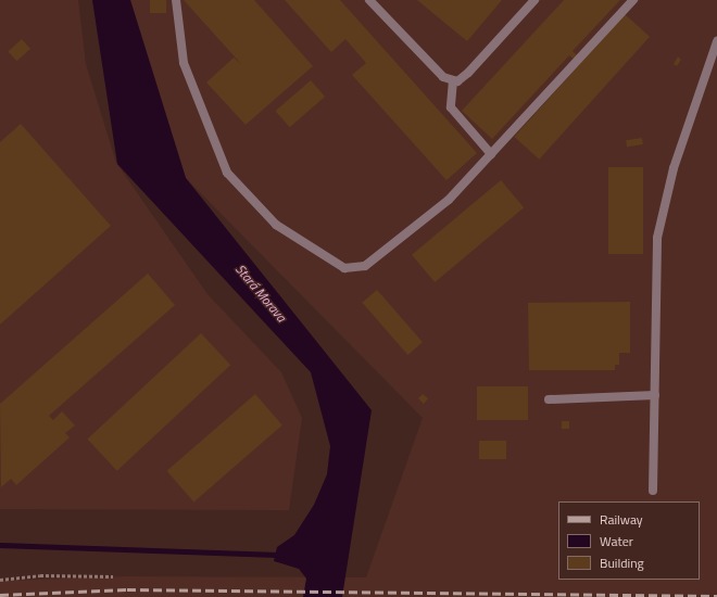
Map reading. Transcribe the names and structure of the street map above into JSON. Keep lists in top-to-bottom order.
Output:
{
  "water": ["Stará Morava"],
  "legend": ["Railway", "Water", "Building"]
}
